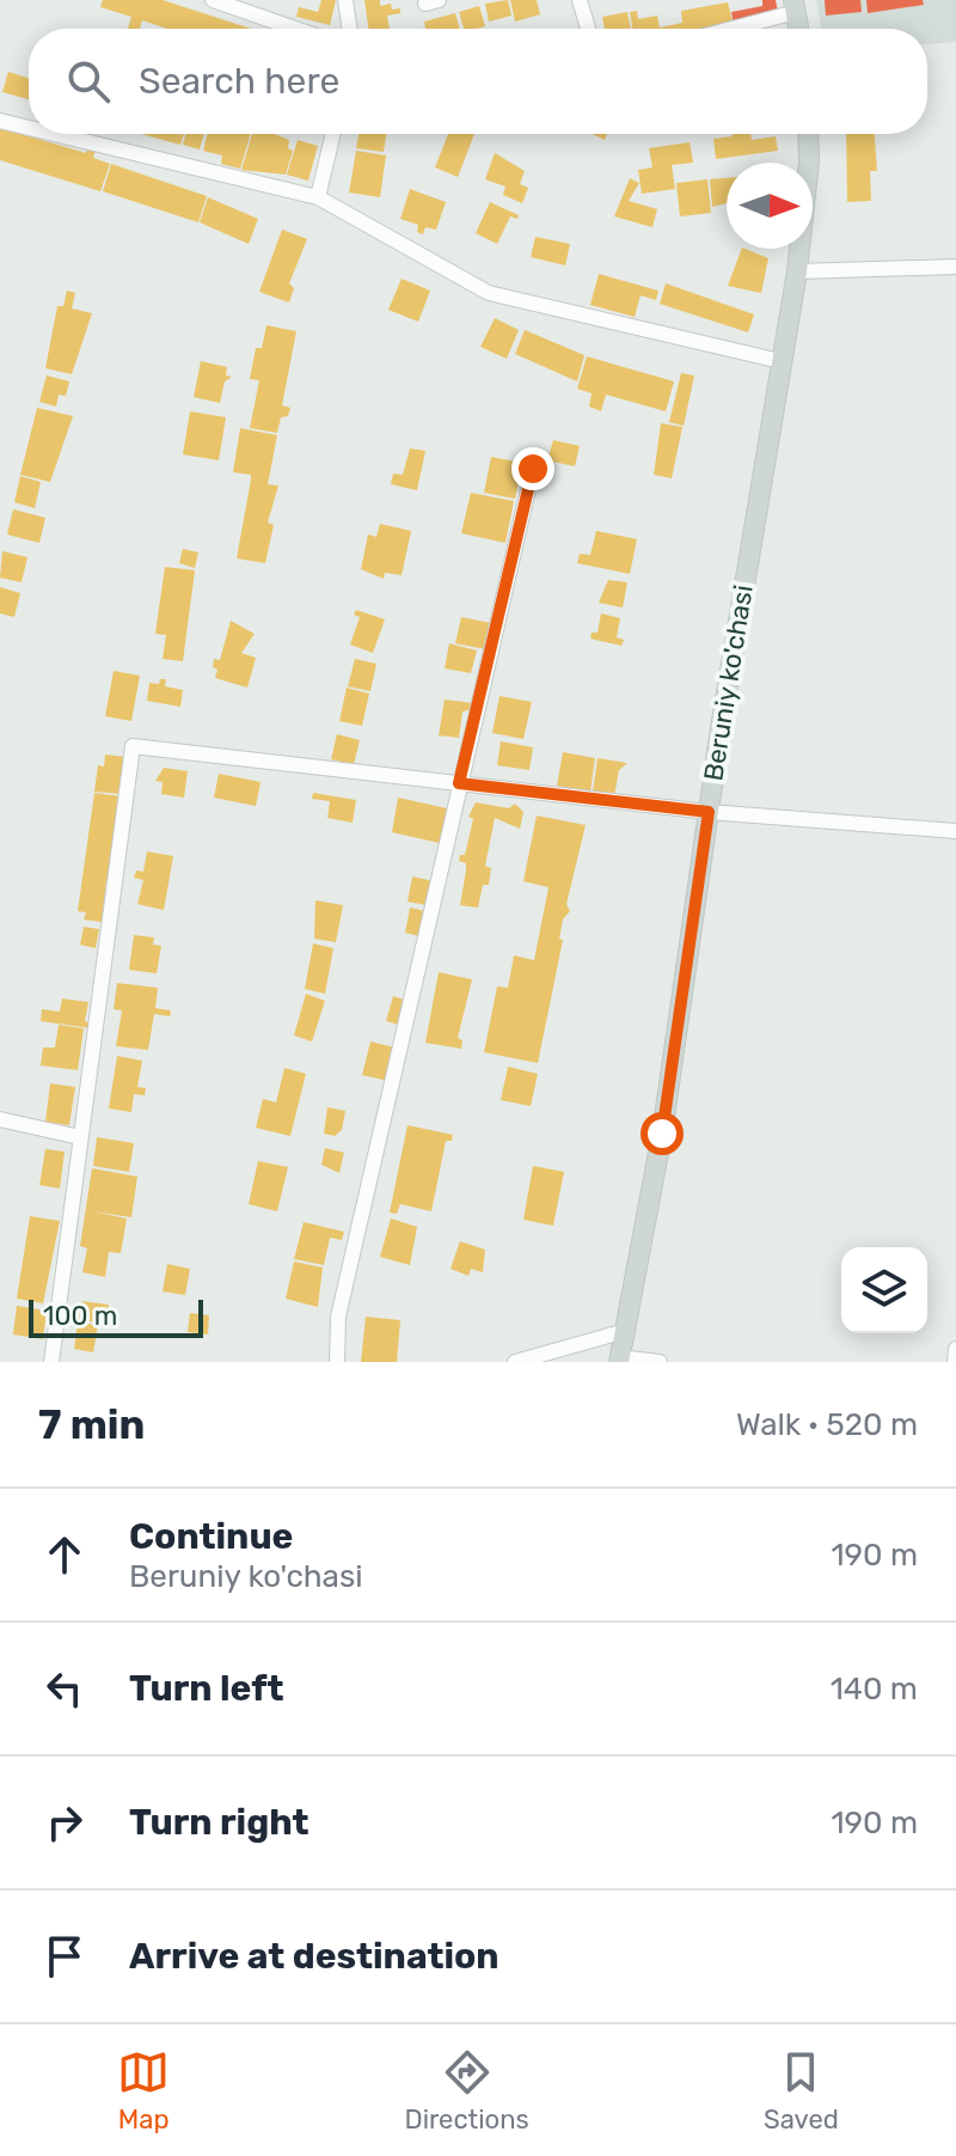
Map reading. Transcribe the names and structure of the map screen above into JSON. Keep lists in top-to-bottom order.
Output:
{
  "streets": {
    "main road": ["Beruniy ko'chasi"]
  },
  "scale_bar": "100 m",
  "north": "right",
  "page": {
    "search": "Search here",
    "scale": "100 m",
    "heading": ["7 min", "Walk · 520 m"],
    "list": [
      ["Continue", "Beruniy ko'chasi", "190 m"],
      ["Turn left", "140 m"],
      ["Turn right", "190 m"],
      "Arrive at destination"
    ],
    "nav": ["Map", "Directions", "Saved"]
  }
}
